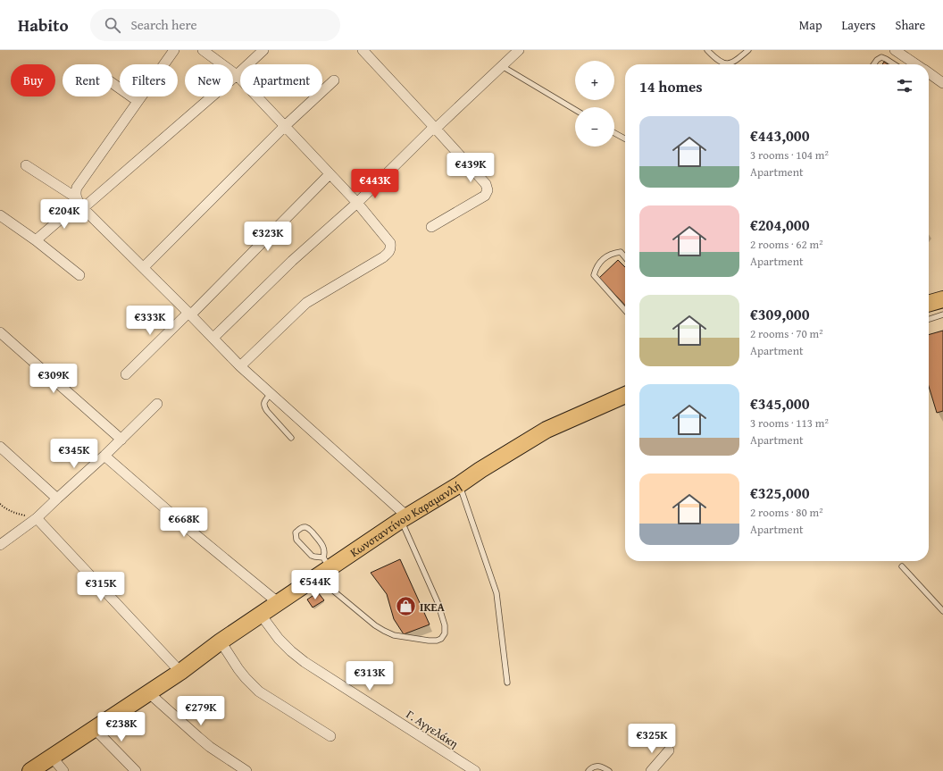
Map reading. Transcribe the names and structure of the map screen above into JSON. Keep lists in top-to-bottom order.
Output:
{
  "streets": {
    "main road": ["Κωνσταντίνου Καραμανλή"],
    "street": ["Γ. Αγγελάκη"]
  },
  "crossings": [
    ["Κωνσταντίνου Καραμανλή", "Γ. Αγγελάκη"]
  ],
  "places": {
    "shop": ["IKEA"]
  },
  "page": {
    "header": "Habito",
    "search": "Search here",
    "nav": ["Map", "Layers", "Share"],
    "map_buttons": ["+", "−"],
    "chip": [
      "Buy",
      "Rent",
      "Filters",
      "New",
      "Apartment"
    ],
    "heading": "14 homes",
    "list": [
      {
        "name": "€443,000",
        "note": "3 rooms · 104 m² · Apartment"
      },
      {
        "name": "€204,000",
        "note": "2 rooms · 62 m² · Apartment"
      },
      {
        "name": "€309,000",
        "note": "2 rooms · 70 m² · Apartment"
      },
      {
        "name": "€345,000",
        "note": "3 rooms · 113 m² · Apartment"
      },
      {
        "name": "€325,000",
        "note": "2 rooms · 80 m² · Apartment"
      }
    ],
    "price": [
      "€439K",
      "€443K",
      "€204K",
      "€323K",
      "€333K",
      "€309K",
      "€345K",
      "€668K",
      "€544K",
      "€315K",
      "€313K",
      "€279K",
      "€238K",
      "€325K"
    ]
  }
}
